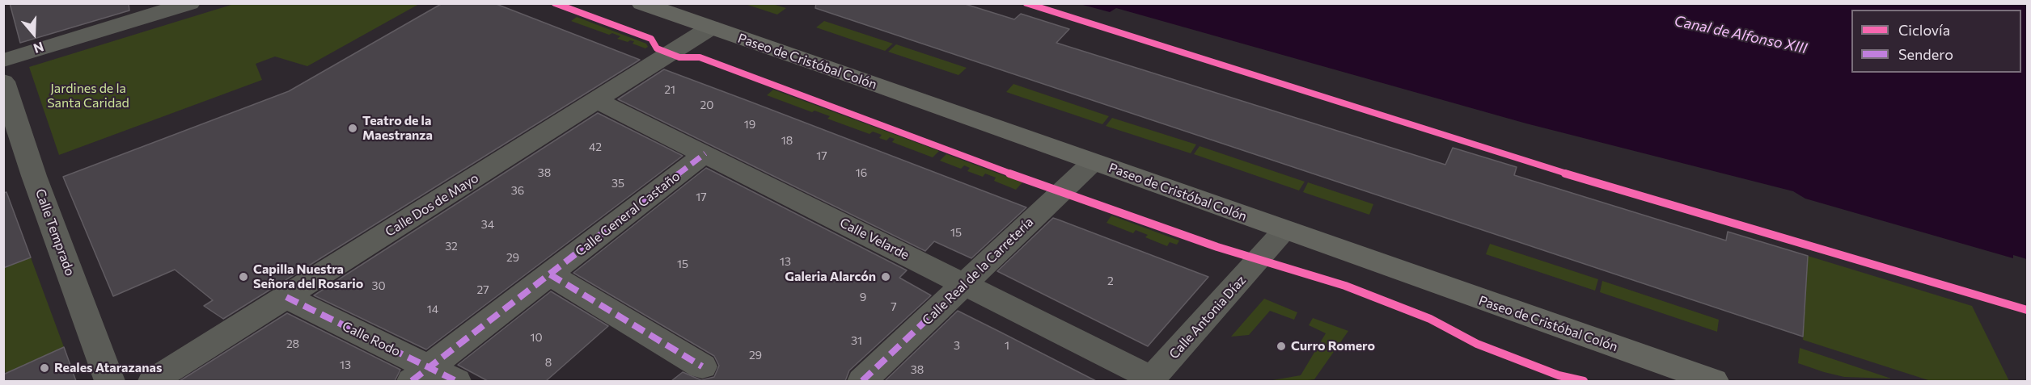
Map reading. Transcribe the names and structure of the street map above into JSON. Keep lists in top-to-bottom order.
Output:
{
  "streets": {
    "main road": ["Paseo de Cristóbal Colón"],
    "street": [
      "Calle Dos de Mayo",
      "Calle General Castaño",
      "Calle Temprado",
      "Calle Velarde",
      "Calle Real de la Carretería",
      "Calle Antonia Díaz",
      "Calle Rodo"
    ]
  },
  "crossings": [
    ["Paseo de Cristóbal Colón", "Calle Dos de Mayo"],
    ["Paseo de Cristóbal Colón", "Calle Real de la Carretería"],
    ["Paseo de Cristóbal Colón", "Calle Antonia Díaz"],
    ["Calle Dos de Mayo", "Calle Velarde"],
    ["Calle Dos de Mayo", "Calle Rodo"],
    ["Calle General Castaño", "Calle Velarde"],
    ["Calle General Castaño", "Calle Rodo"],
    ["Calle Velarde", "Calle Real de la Carretería"],
    ["Calle Velarde", "Calle Antonia Díaz"]
  ],
  "water": ["Canal de Alfonso XIII"],
  "parks": ["Jardines de la Santa Caridad"],
  "places": [
    "Teatro de la Maestranza",
    "Capilla Nuestra Señora del Rosario",
    "Galeria Alarcón",
    "Curro Romero",
    "Reales Atarazanas"
  ],
  "house_numbers": [
    "21",
    "20",
    "19",
    "18",
    "42",
    "17",
    "38",
    "16",
    "35",
    "36",
    "17",
    "34",
    "15",
    "32",
    "29",
    "13",
    "15",
    "2",
    "30",
    "27",
    "9",
    "7",
    "14",
    "10",
    "31",
    "28",
    "3",
    "1",
    "29",
    "8",
    "13",
    "38"
  ],
  "legend": ["Ciclovía", "Sendero"],
  "north": "bottom"
}
